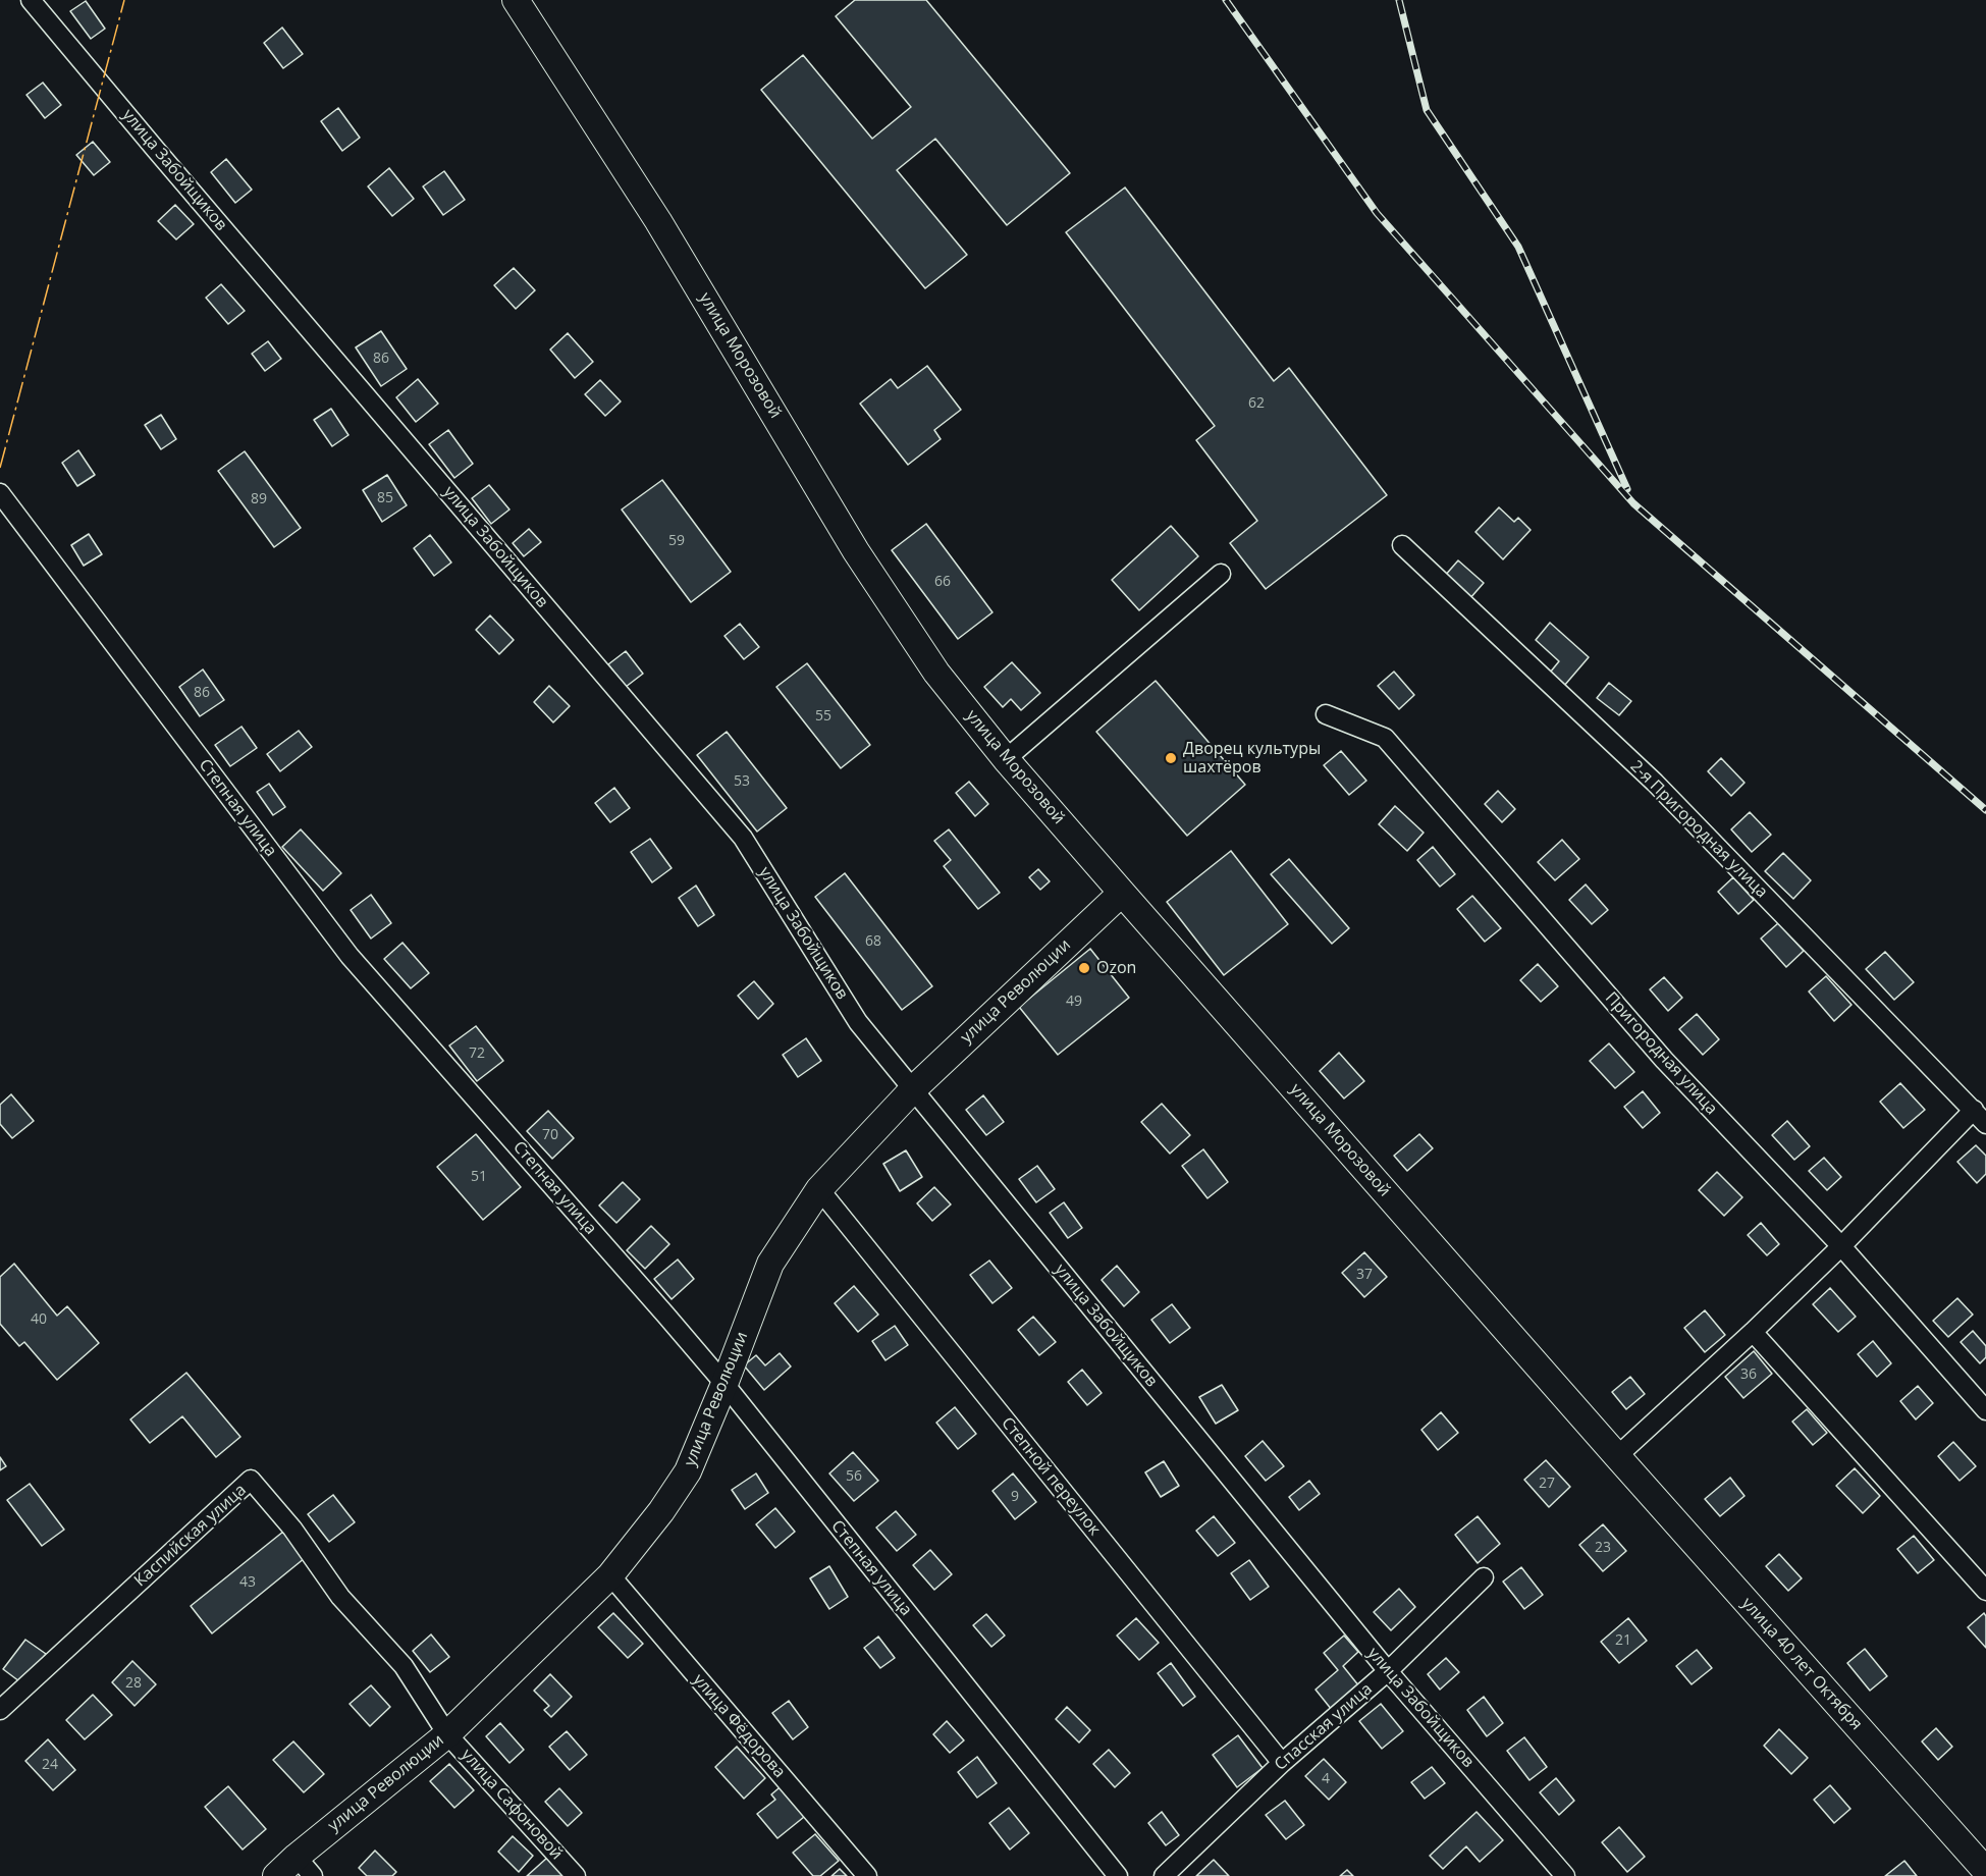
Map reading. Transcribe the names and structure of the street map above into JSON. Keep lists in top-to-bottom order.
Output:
{
  "streets": {
    "main road": ["улица Морозовой", "улица Революции", "улица 40 лет Октября"],
    "street": [
      "улица Забойщиков",
      "Степная улица",
      "2-я Пригородная улица",
      "Пригородная улица",
      "Степной переулок",
      "Каспийская улица",
      "улица Фёдорова",
      "Спасская улица",
      "улица Сафоновой"
    ]
  },
  "crossings": [
    ["улица Забойщиков", "улица Революции"],
    ["улица Забойщиков", "Спасская улица"],
    ["улица Морозовой", "улица Революции"],
    ["улица Морозовой", "улица 40 лет Октября"],
    ["Степная улица", "улица Революции"],
    ["улица Революции", "Степной переулок"],
    ["улица Революции", "Каспийская улица"],
    ["улица Революции", "улица Фёдорова"],
    ["улица Революции", "улица Сафоновой"],
    ["Степной переулок", "Спасская улица"],
    ["Каспийская улица", "улица Сафоновой"]
  ],
  "places": ["Дворец культуры шахтёров", "Ozon"],
  "house_numbers": [
    "86",
    "62",
    "85",
    "89",
    "59",
    "66",
    "86",
    "55",
    "53",
    "68",
    "49",
    "72",
    "70",
    "51",
    "37",
    "40",
    "36",
    "56",
    "27",
    "9",
    "23",
    "43",
    "21",
    "28",
    "24",
    "4"
  ]
}
